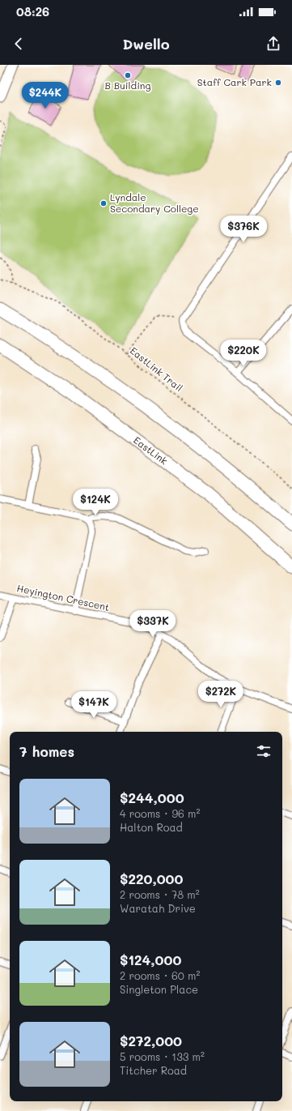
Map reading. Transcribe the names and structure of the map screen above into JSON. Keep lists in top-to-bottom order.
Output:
{
  "streets": {
    "highway": ["EastLink"],
    "street": ["Heyington Crescent"],
    "path": ["EastLink Trail"]
  },
  "places": ["B Building", "Staff Cark Park", "Lyndale Secondary College"],
  "page": {
    "status": "08:26",
    "header": "Dwello",
    "price": [
      "$244K",
      "$376K",
      "$220K",
      "$124K",
      "$337K",
      "$272K",
      "$147K"
    ],
    "heading": "7 homes",
    "list": [
      {
        "name": "$244,000",
        "note": "4 rooms · 96 m² · Halton Road"
      },
      {
        "name": "$220,000",
        "note": "2 rooms · 78 m² · Waratah Drive"
      },
      {
        "name": "$124,000",
        "note": "2 rooms · 60 m² · Singleton Place"
      },
      {
        "name": "$272,000",
        "note": "5 rooms · 133 m² · Titcher Road"
      }
    ]
  }
}
